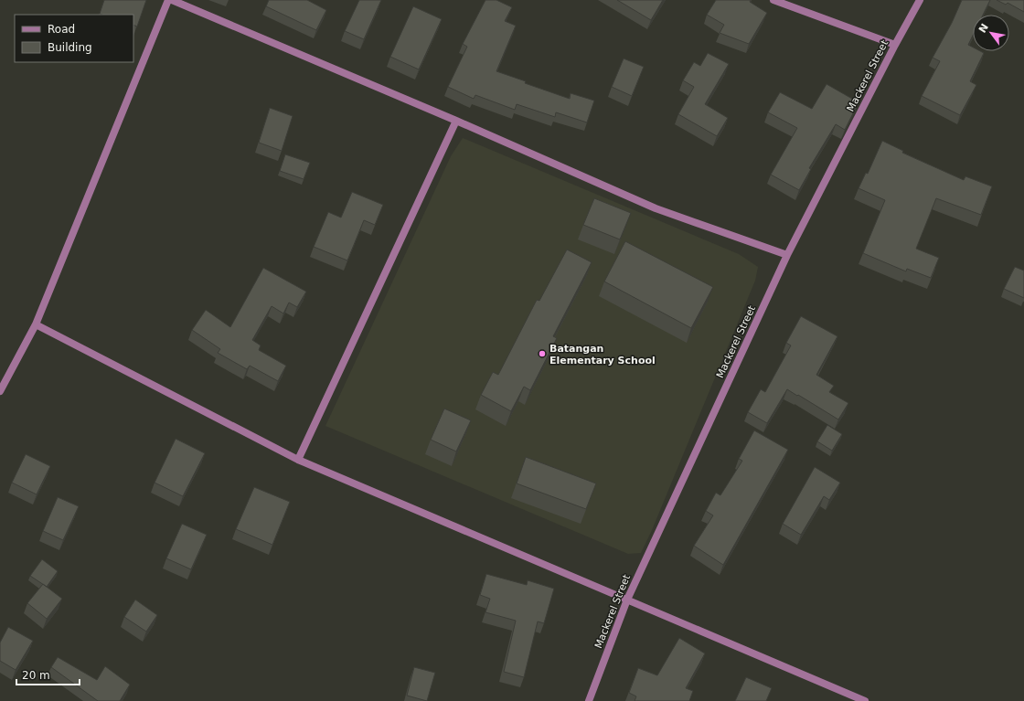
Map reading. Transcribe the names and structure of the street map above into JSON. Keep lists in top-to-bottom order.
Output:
{
  "streets": {
    "street": ["Mackerel Street"]
  },
  "places": ["Batangan Elementary School"],
  "legend": ["Road", "Building"],
  "scale_bar": "20 m",
  "north": "top left"
}
